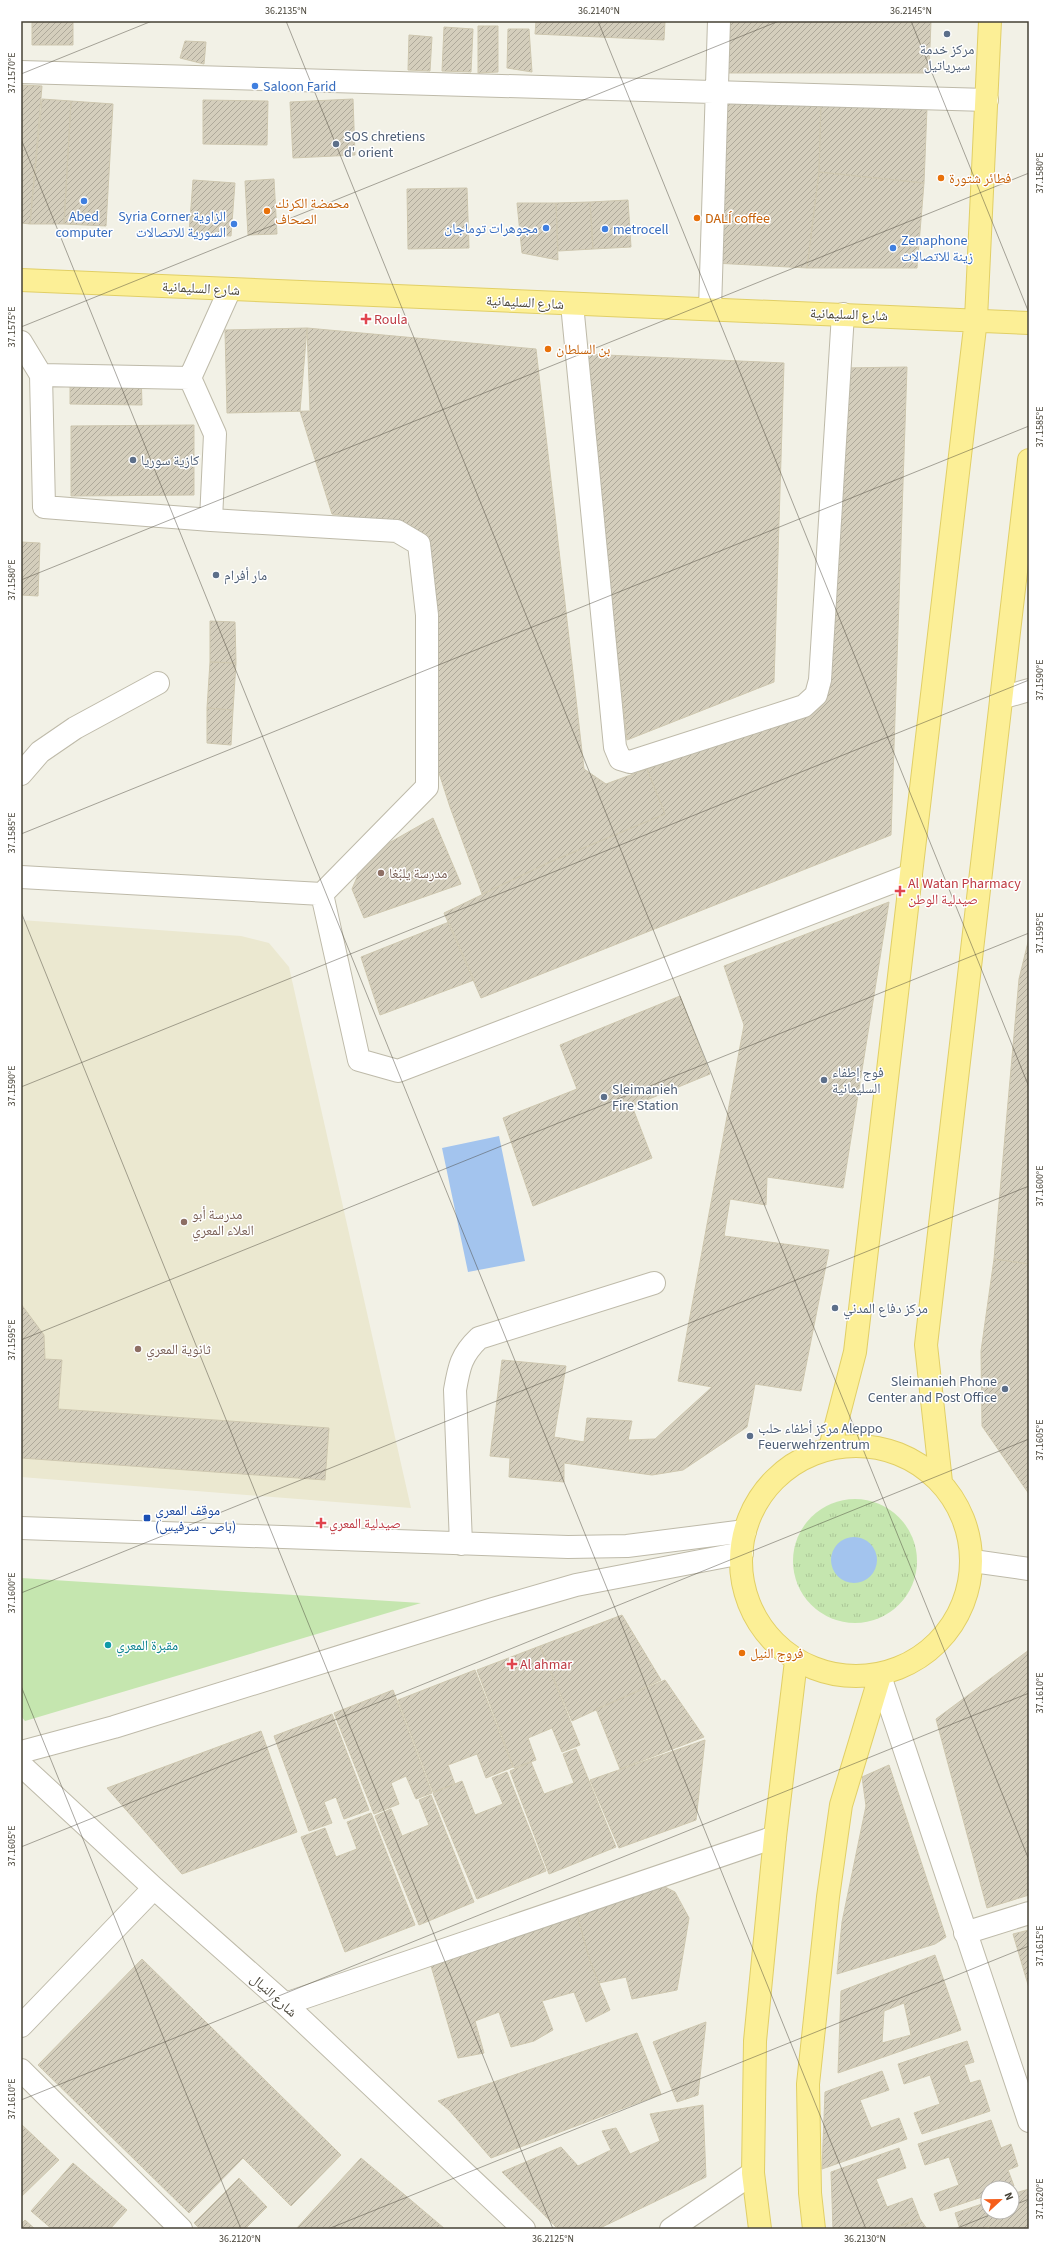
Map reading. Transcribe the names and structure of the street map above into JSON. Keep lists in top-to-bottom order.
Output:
{
  "streets": {
    "main road": ["شارع السليمانية"],
    "street": ["شارع النيال"]
  },
  "places": {
    "other": [
      "مركز خدمة سيرياتيل",
      "Saloon Farid",
      "SOS chretiens d' orient",
      "فطائر شتورة",
      "Abed computer",
      "محمضة الكرنك الصحاف",
      "DALÍ coffee",
      "Syria Corner الزاوية السورية للاتصالات",
      "مجوهرات توماجان",
      "metrocell",
      "Zenaphone زينة للاتصالات",
      "بن السلطان",
      "كازية سوريا",
      "مار أفرام",
      "مدرسة يلبُغا",
      "فوج إطفاء السليمانية",
      "Sleimanieh Fire Station",
      "مدرسة أبو العلاء المعري",
      "مركز دفاع المدني",
      "ثانوية المعري",
      "Sleimanieh Phone Center and Post Office",
      "مركز أطفاء حلب Aleppo Feuerwehrzentrum",
      "مقبرة المعري",
      "فروج النيل"
    ],
    "health": [
      "Roula",
      "Al Watan Pharmacy صيدلية الوطن",
      "صيدلية المعري",
      "Al ahmar"
    ],
    "transit": ["موقف المعري (باص - سرفيس)"]
  },
  "north": "right",
  "coordinates": [
    "36.2135°N",
    "36.2140°N",
    "36.2145°N",
    "37.1570°E",
    "37.1580°E",
    "37.1575°E",
    "37.1585°E",
    "37.1590°E",
    "37.1595°E",
    "37.1600°E",
    "37.1605°E",
    "37.1610°E",
    "37.1615°E",
    "37.1620°E",
    "36.2120°N",
    "36.2125°N",
    "36.2130°N"
  ]
}
